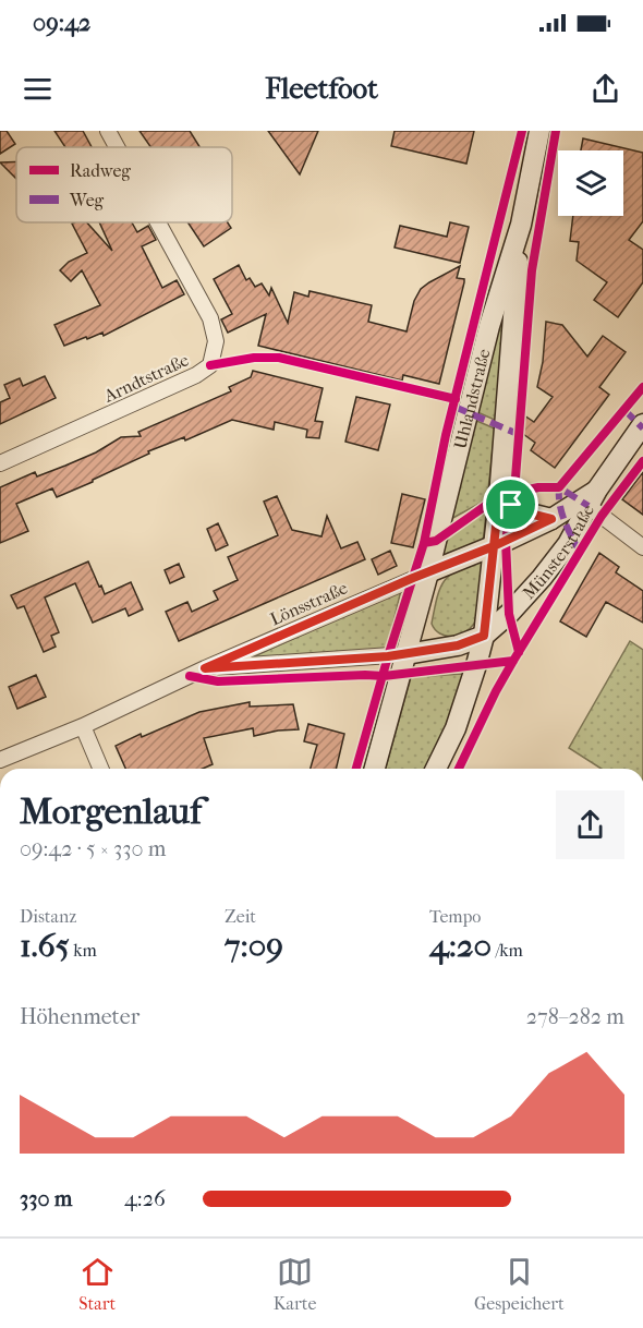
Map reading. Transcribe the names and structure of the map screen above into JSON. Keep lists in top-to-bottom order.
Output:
{
  "streets": {
    "main road": ["Uhlandstraße", "Münsterstraße"],
    "street": ["Arndtstraße", "Lönsstraße"]
  },
  "crossings": [
    ["Uhlandstraße", "Münsterstraße"],
    ["Uhlandstraße", "Lönsstraße"],
    ["Münsterstraße", "Lönsstraße"]
  ],
  "legend": ["Radweg", "Weg"],
  "page": {
    "status": "09:42",
    "header": "Fleetfoot",
    "heading": ["Morgenlauf", "09:42 · 5 × 330 m"],
    "stats": [
      ["Distanz", "1.65 km"],
      ["Zeit", "7:09"],
      ["Tempo", "4:20 /km"]
    ],
    "chart": ["Höhenmeter", "278–282 m"],
    "list": [
      {
        "name": "330 m",
        "note": "4:26"
      }
    ],
    "tabs": ["Start", "Karte", "Gespeichert"]
  }
}
